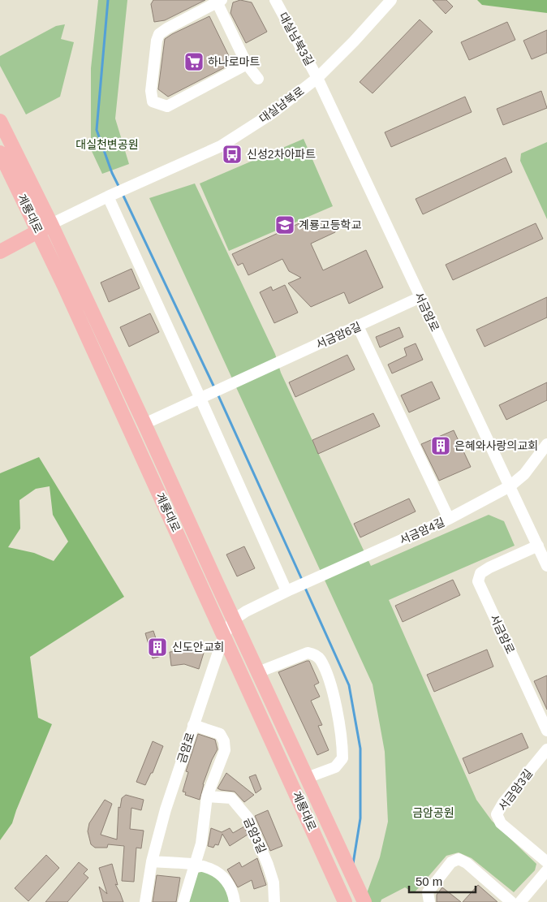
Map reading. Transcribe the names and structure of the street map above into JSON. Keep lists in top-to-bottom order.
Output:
{
  "streets": {
    "main road": ["계룡대로"],
    "street": [
      "대실남북3길",
      "대실남북로",
      "서금암로",
      "서금암6길",
      "서금암4길",
      "금암로",
      "서금암3길",
      "금암3길"
    ]
  },
  "crossings": [
    ["대실남북3길", "대실남북로"],
    ["대실남북3길", "서금암로"],
    ["대실남북로", "서금암로"],
    ["계룡대로", "금암로"],
    ["서금암로", "서금암6길"],
    ["서금암로", "서금암4길"]
  ],
  "parks": ["대실천변공원", "금암공원"],
  "places": {
    "supermarket": ["하나로마트"],
    "bus stop": ["신성2차아파트"],
    "school or university": ["계룡고등학교"],
    "building": ["은혜와사랑의교회", "신도안교회"]
  },
  "scale_bar": "50 m"
}
